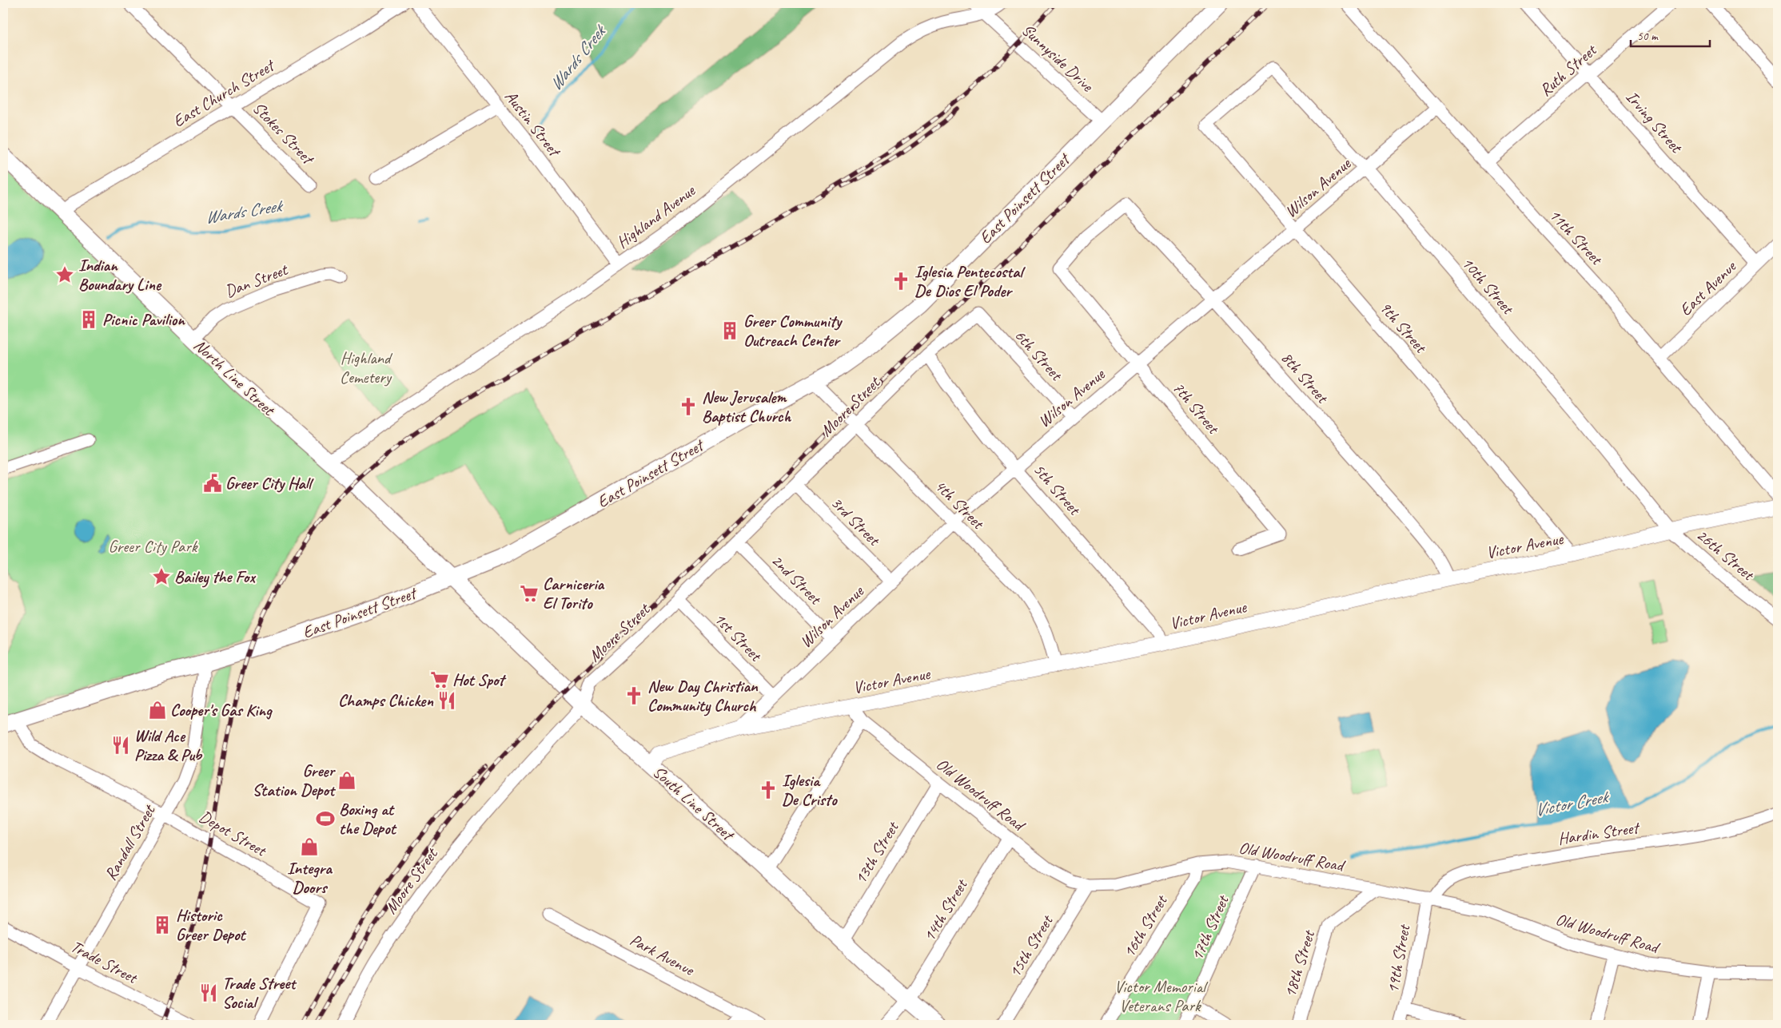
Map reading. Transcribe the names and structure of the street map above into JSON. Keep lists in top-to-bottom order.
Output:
{
  "streets": {
    "main road": ["East Poinsett Street", "North Line Street", "South Line Street"],
    "street": [
      "Sunnyside Drive",
      "Ruth Street",
      "East Church Street",
      "Irving Street",
      "Austin Street",
      "Stokes Street",
      "Wilson Avenue",
      "Highland Avenue",
      "11th Street",
      "Dan Street",
      "10th Street",
      "East Avenue",
      "9th Street",
      "6th Street",
      "8th Street",
      "Moore Street",
      "7th Street",
      "5th Street",
      "4th Street",
      "3rd Street",
      "Victor Avenue",
      "26th Street",
      "2nd Street",
      "1st Street",
      "Old Woodruff Road",
      "Depot Street",
      "Hardin Street",
      "Randall Street",
      "13th Street",
      "14th Street",
      "16th Street",
      "17th Street",
      "15th Street",
      "Park Avenue",
      "19th Street",
      "Trade Street",
      "18th Street"
    ]
  },
  "crossings": [
    ["Sunnyside Drive", "East Poinsett Street"],
    ["Sunnyside Drive", "Highland Avenue"],
    ["Ruth Street", "Irving Street"],
    ["Ruth Street", "11th Street"],
    ["East Church Street", "Stokes Street"],
    ["East Church Street", "North Line Street"],
    ["Irving Street", "East Avenue"],
    ["Austin Street", "Highland Avenue"],
    ["Wilson Avenue", "11th Street"],
    ["Wilson Avenue", "10th Street"],
    ["Wilson Avenue", "9th Street"],
    ["Wilson Avenue", "6th Street"],
    ["Wilson Avenue", "8th Street"],
    ["Wilson Avenue", "7th Street"],
    ["Wilson Avenue", "5th Street"],
    ["Wilson Avenue", "4th Street"],
    ["Wilson Avenue", "3rd Street"],
    ["Wilson Avenue", "Victor Avenue"],
    ["Wilson Avenue", "2nd Street"],
    ["Wilson Avenue", "1st Street"],
    ["East Poinsett Street", "North Line Street"],
    ["East Poinsett Street", "4th Street"],
    ["East Poinsett Street", "South Line Street"],
    ["East Poinsett Street", "Depot Street"],
    ["East Poinsett Street", "Randall Street"],
    ["Highland Avenue", "North Line Street"],
    ["11th Street", "East Avenue"],
    ["Dan Street", "North Line Street"],
    ["10th Street", "9th Street"],
    ["10th Street", "Victor Avenue"],
    ["10th Street", "26th Street"],
    ["9th Street", "Victor Avenue"],
    ["6th Street", "Moore Street"],
    ["North Line Street", "South Line Street"],
    ["8th Street", "7th Street"],
    ["8th Street", "Victor Avenue"],
    ["Moore Street", "5th Street"],
    ["Moore Street", "4th Street"],
    ["Moore Street", "3rd Street"],
    ["Moore Street", "2nd Street"],
    ["Moore Street", "1st Street"],
    ["Moore Street", "South Line Street"],
    ["5th Street", "Victor Avenue"],
    ["4th Street", "Victor Avenue"],
    ["Victor Avenue", "26th Street"],
    ["Victor Avenue", "Old Woodruff Road"],
    ["Victor Avenue", "South Line Street"],
    ["Old Woodruff Road", "Hardin Street"],
    ["Old Woodruff Road", "13th Street"],
    ["Old Woodruff Road", "14th Street"],
    ["Old Woodruff Road", "16th Street"],
    ["Old Woodruff Road", "17th Street"],
    ["Old Woodruff Road", "15th Street"],
    ["Old Woodruff Road", "19th Street"],
    ["Old Woodruff Road", "18th Street"],
    ["South Line Street", "13th Street"],
    ["South Line Street", "14th Street"],
    ["Depot Street", "Randall Street"],
    ["Hardin Street", "19th Street"],
    ["Randall Street", "Trade Street"]
  ],
  "water": ["Wards Creek", "Victor Creek"],
  "parks": ["Highland Cemetery", "Greer City Park", "Victor Memorial Veterans Park"],
  "places": {
    "place": ["Indian Boundary Line", "Bailey the Fox"],
    "church": [
      "Iglesia Pentecostal De Dios El Poder",
      "New Jerusalem Baptist Church",
      "New Day Christian Community Church",
      "Iglesia De Cristo"
    ],
    "building": ["Picnic Pavilion", "Greer Community Outreach Center", "Historic Greer Depot"],
    "public building": ["Greer City Hall"],
    "supermarket": ["Carniceria El Torito", "Hot Spot"],
    "restaurant": ["Champs Chicken", "Wild Ace Pizza & Pub", "Trade Street Social"],
    "shop": ["Cooper's Gas King", "Greer Station Depot", "Integra Doors"],
    "sports": ["Boxing at the Depot"]
  },
  "scale_bar": "50 m"
}
